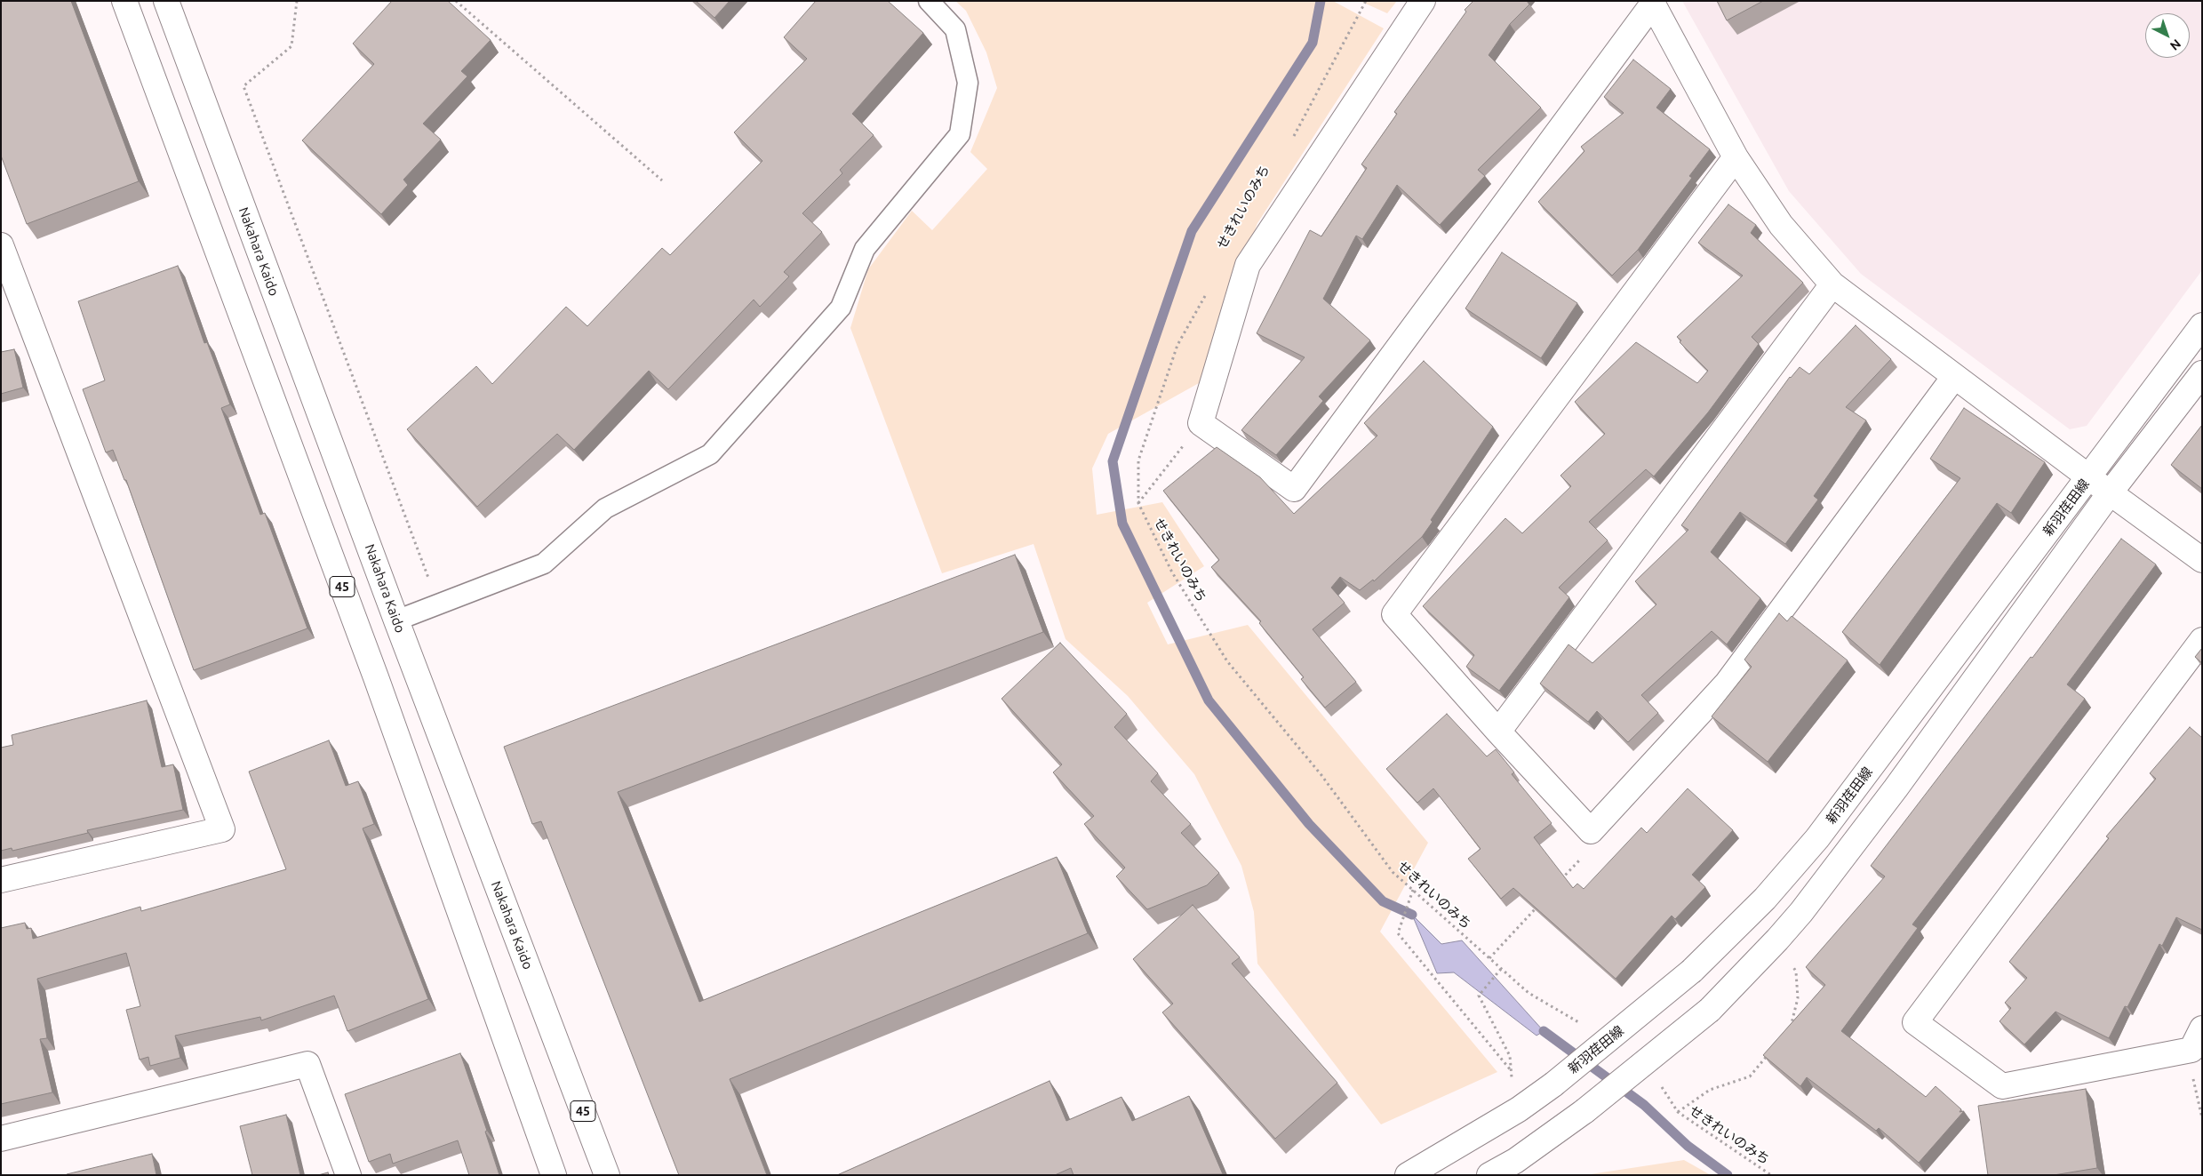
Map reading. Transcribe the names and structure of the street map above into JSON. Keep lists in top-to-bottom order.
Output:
{
  "streets": {
    "street": ["Nakahara Kaido", "新羽荏田線", "45"],
    "path": ["せきれいのみち"]
  },
  "north": "bottom right"
}
